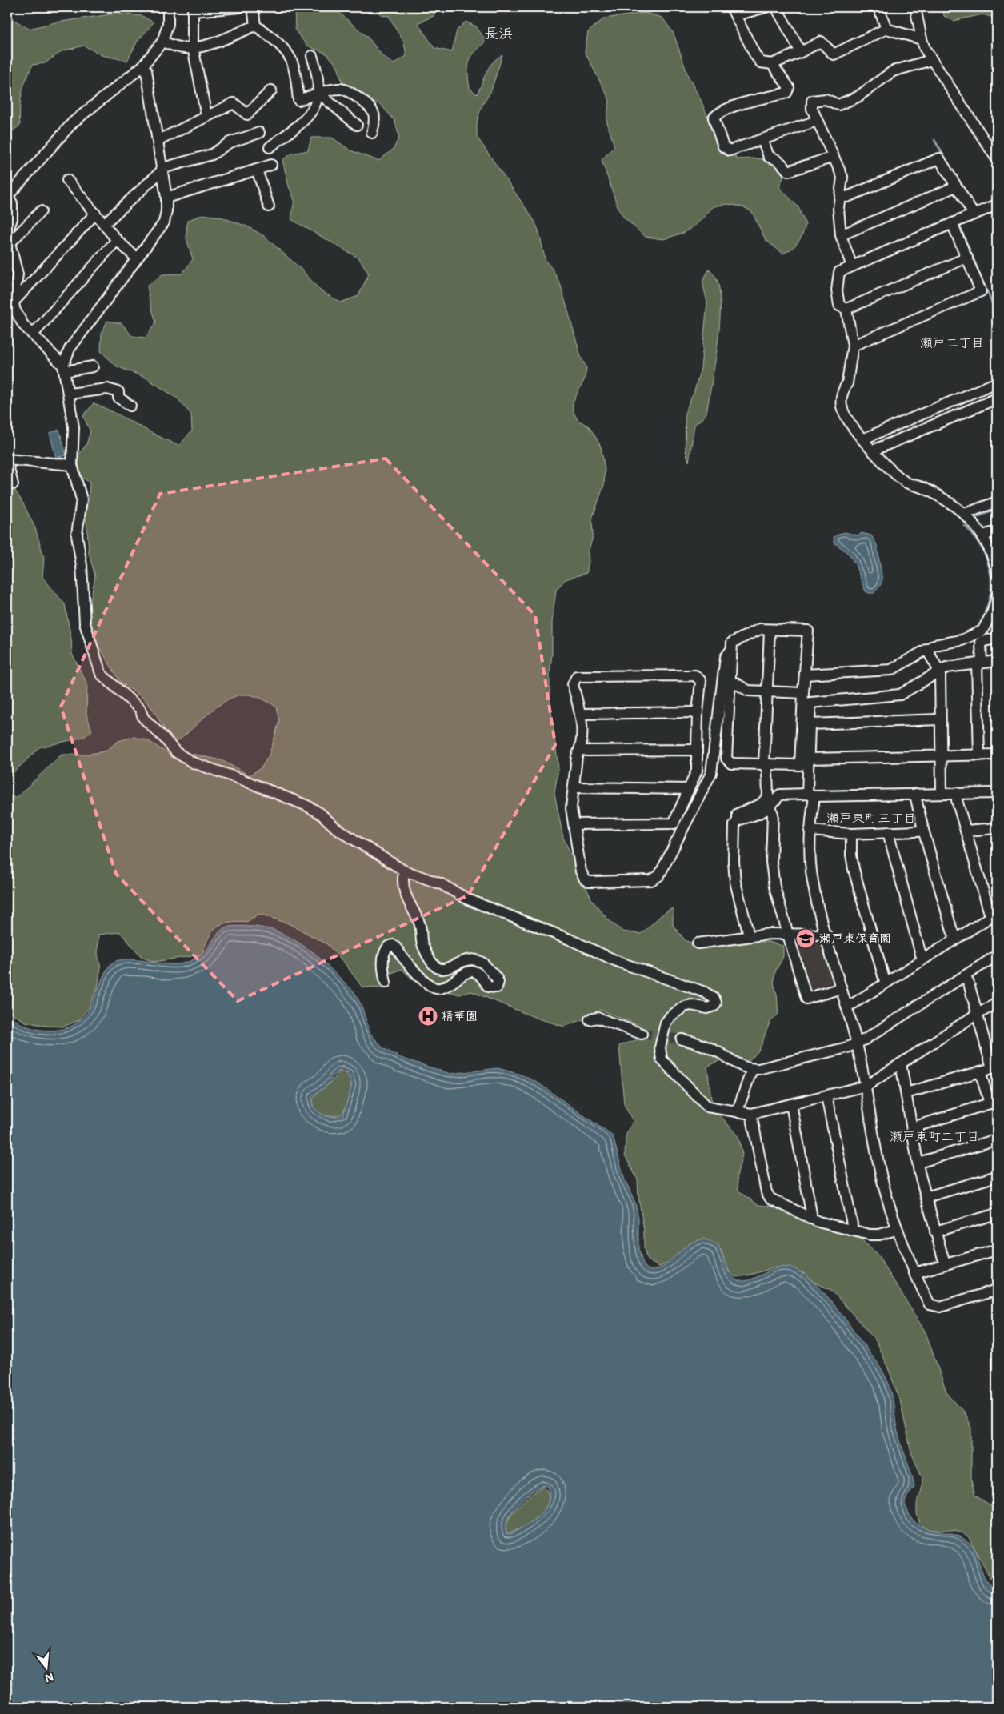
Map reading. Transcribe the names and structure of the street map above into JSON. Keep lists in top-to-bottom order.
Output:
{
  "districts": [
    "長浜",
    "瀬戸二丁目",
    "瀬戸東町三丁目",
    "瀬戸東町二丁目"
  ],
  "places": {
    "school or university": ["瀬戸東保育園"],
    "hospital": ["精華園"]
  },
  "north": "bottom"
}
